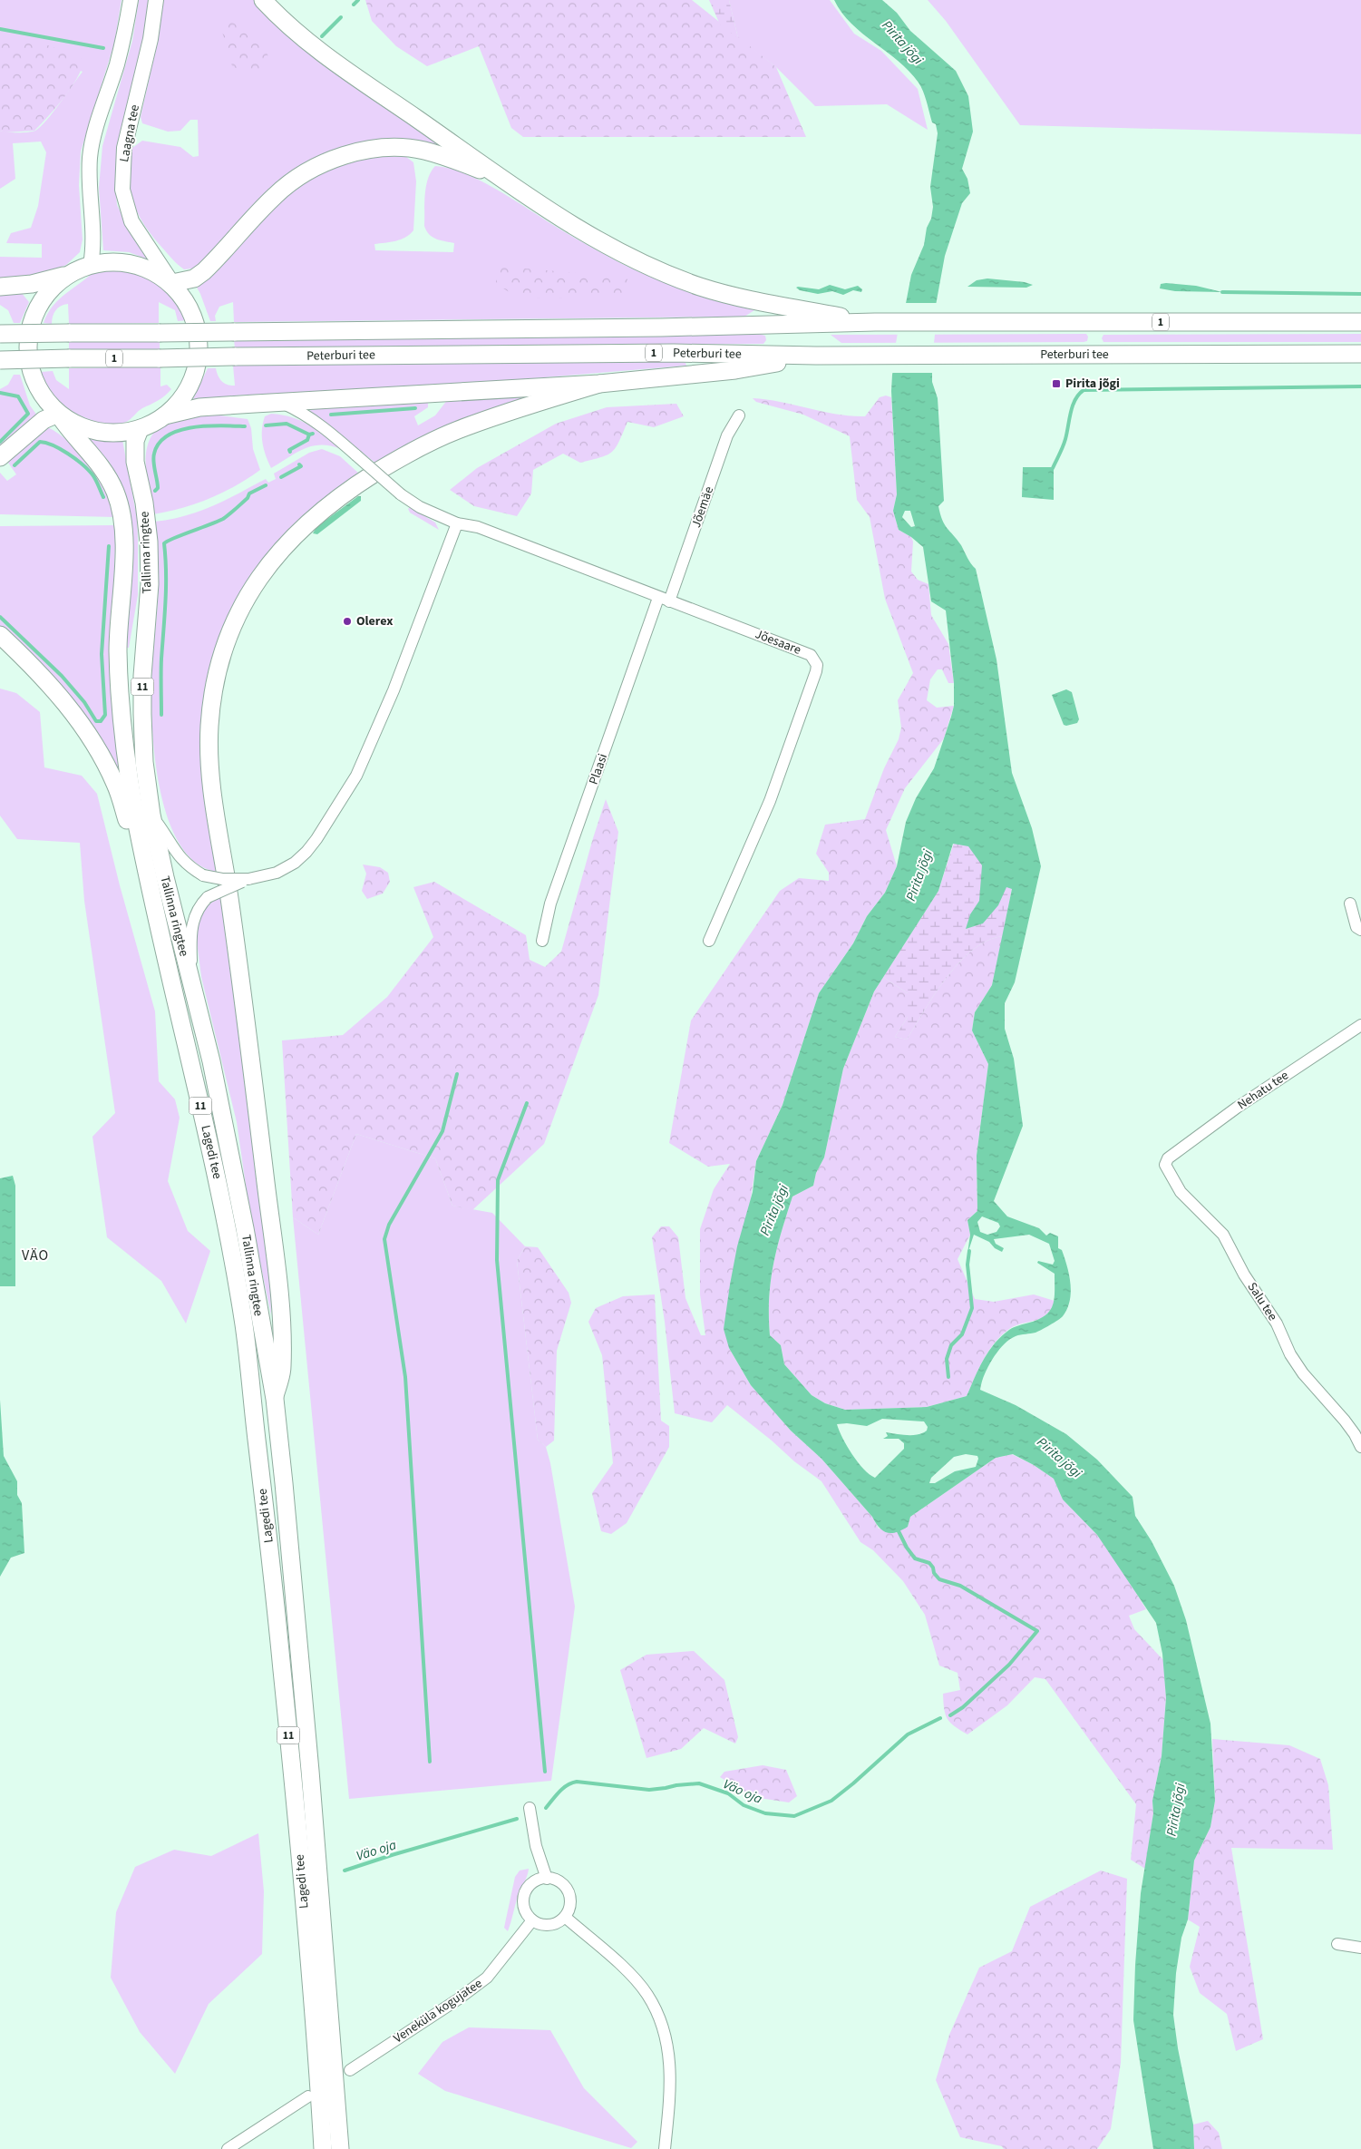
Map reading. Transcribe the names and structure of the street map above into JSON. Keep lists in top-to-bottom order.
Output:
{
  "streets": {
    "highway": [
      "1",
      "Peterburi tee",
      "Tallinna ringtee",
      "11",
      "Lagedi tee"
    ],
    "main road": ["Laagna tee"],
    "street": [
      "Jõemäe",
      "Jõesaare",
      "Plaasi",
      "Nehatu tee",
      "Salu tee",
      "Veneküla kogujatee"
    ]
  },
  "crossings": [
    ["Jõemäe", "Jõesaare"],
    ["Jõemäe", "Plaasi"],
    ["Tallinna ringtee", "Lagedi tee"],
    ["Jõesaare", "Plaasi"],
    ["Nehatu tee", "Salu tee"]
  ],
  "districts": ["VÄO"],
  "water": ["Pirita jõgi", "Väo oja"],
  "places": {
    "transit": ["Pirita jõgi"],
    "other": ["Olerex"]
  }
}
